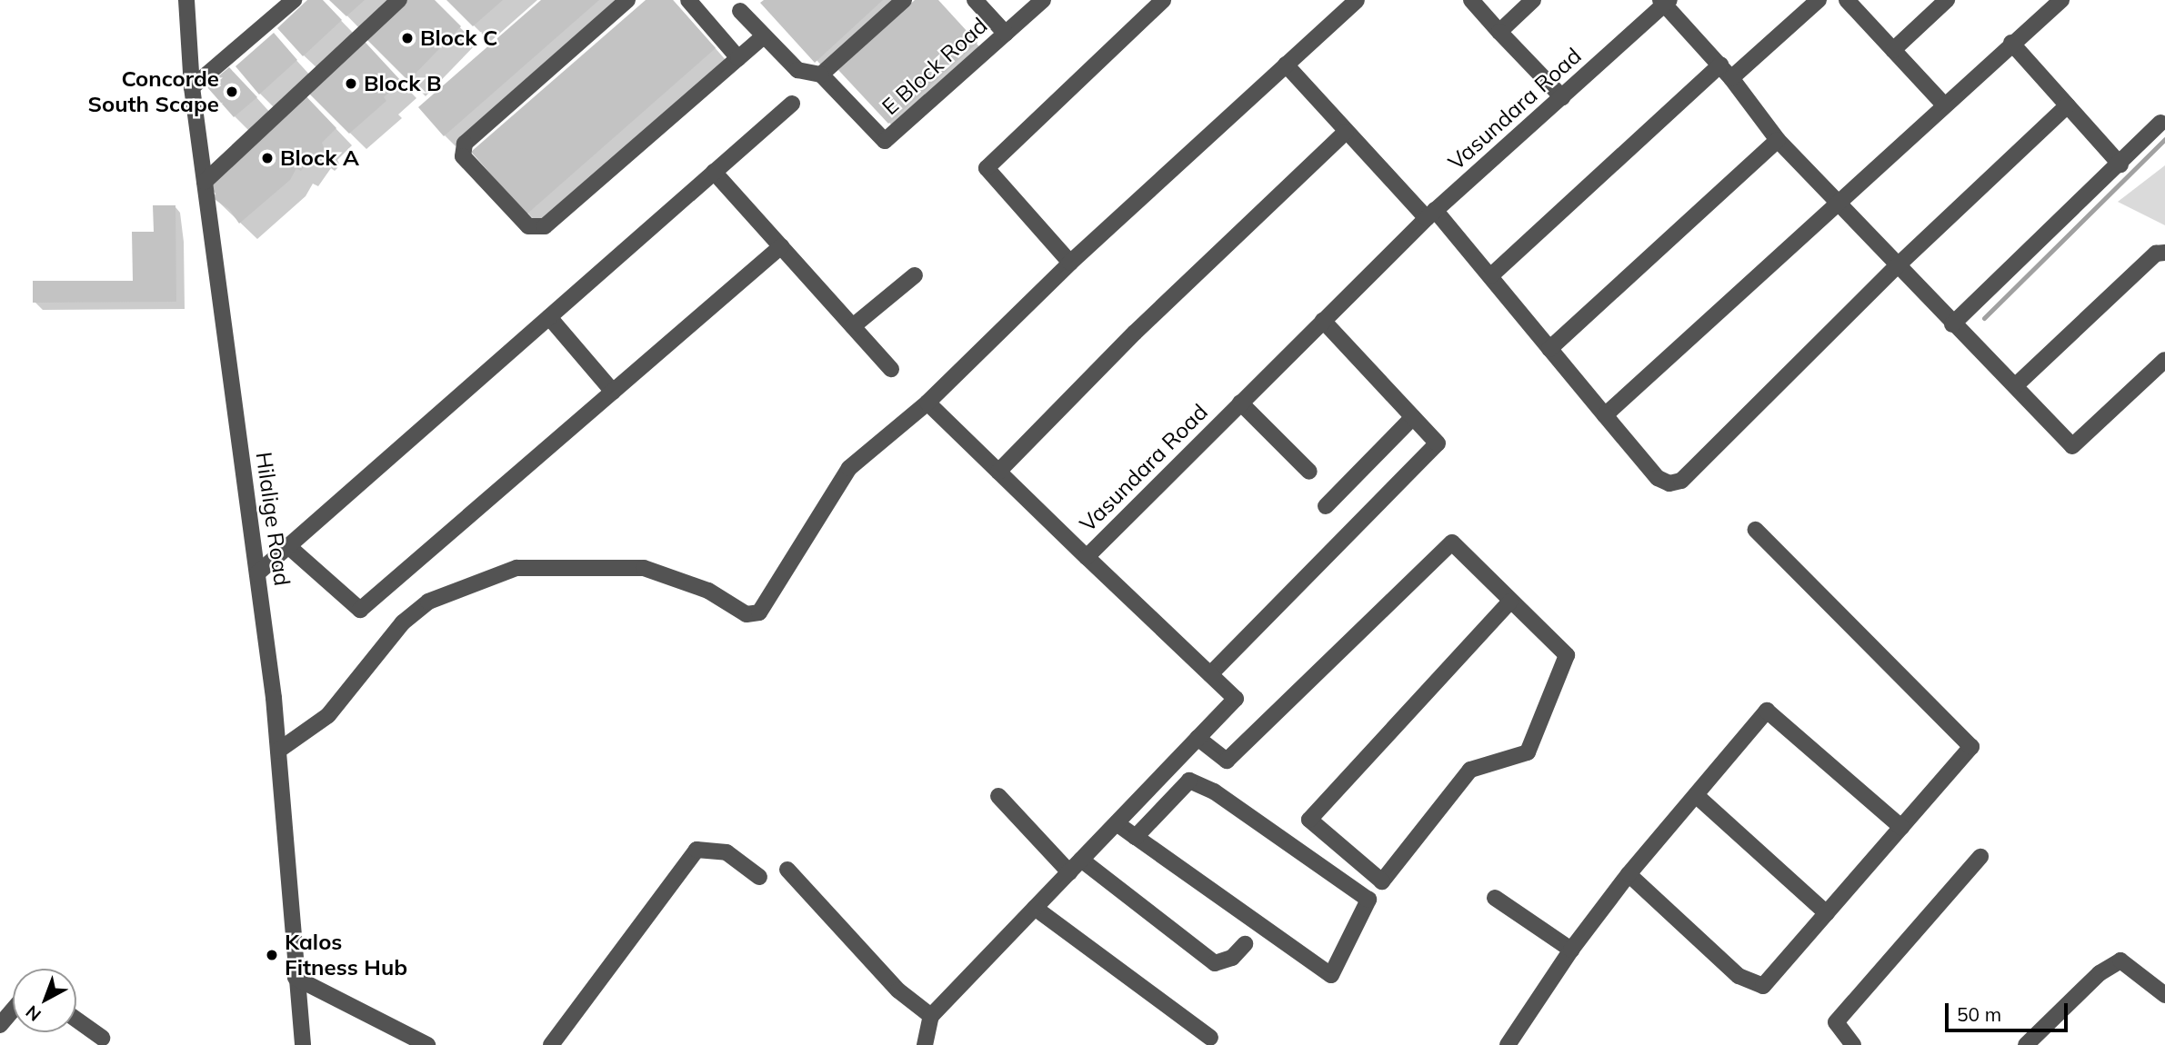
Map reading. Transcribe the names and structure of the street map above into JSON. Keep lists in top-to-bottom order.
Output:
{
  "streets": {
    "street": ["E Block Road", "Vasundara Road", "Hilalige Road"]
  },
  "places": [
    "Block C",
    "Block B",
    "Concorde South Scape",
    "Block A",
    "Kalos Fitness Hub"
  ],
  "scale_bar": "50 m",
  "north": "bottom left"
}
